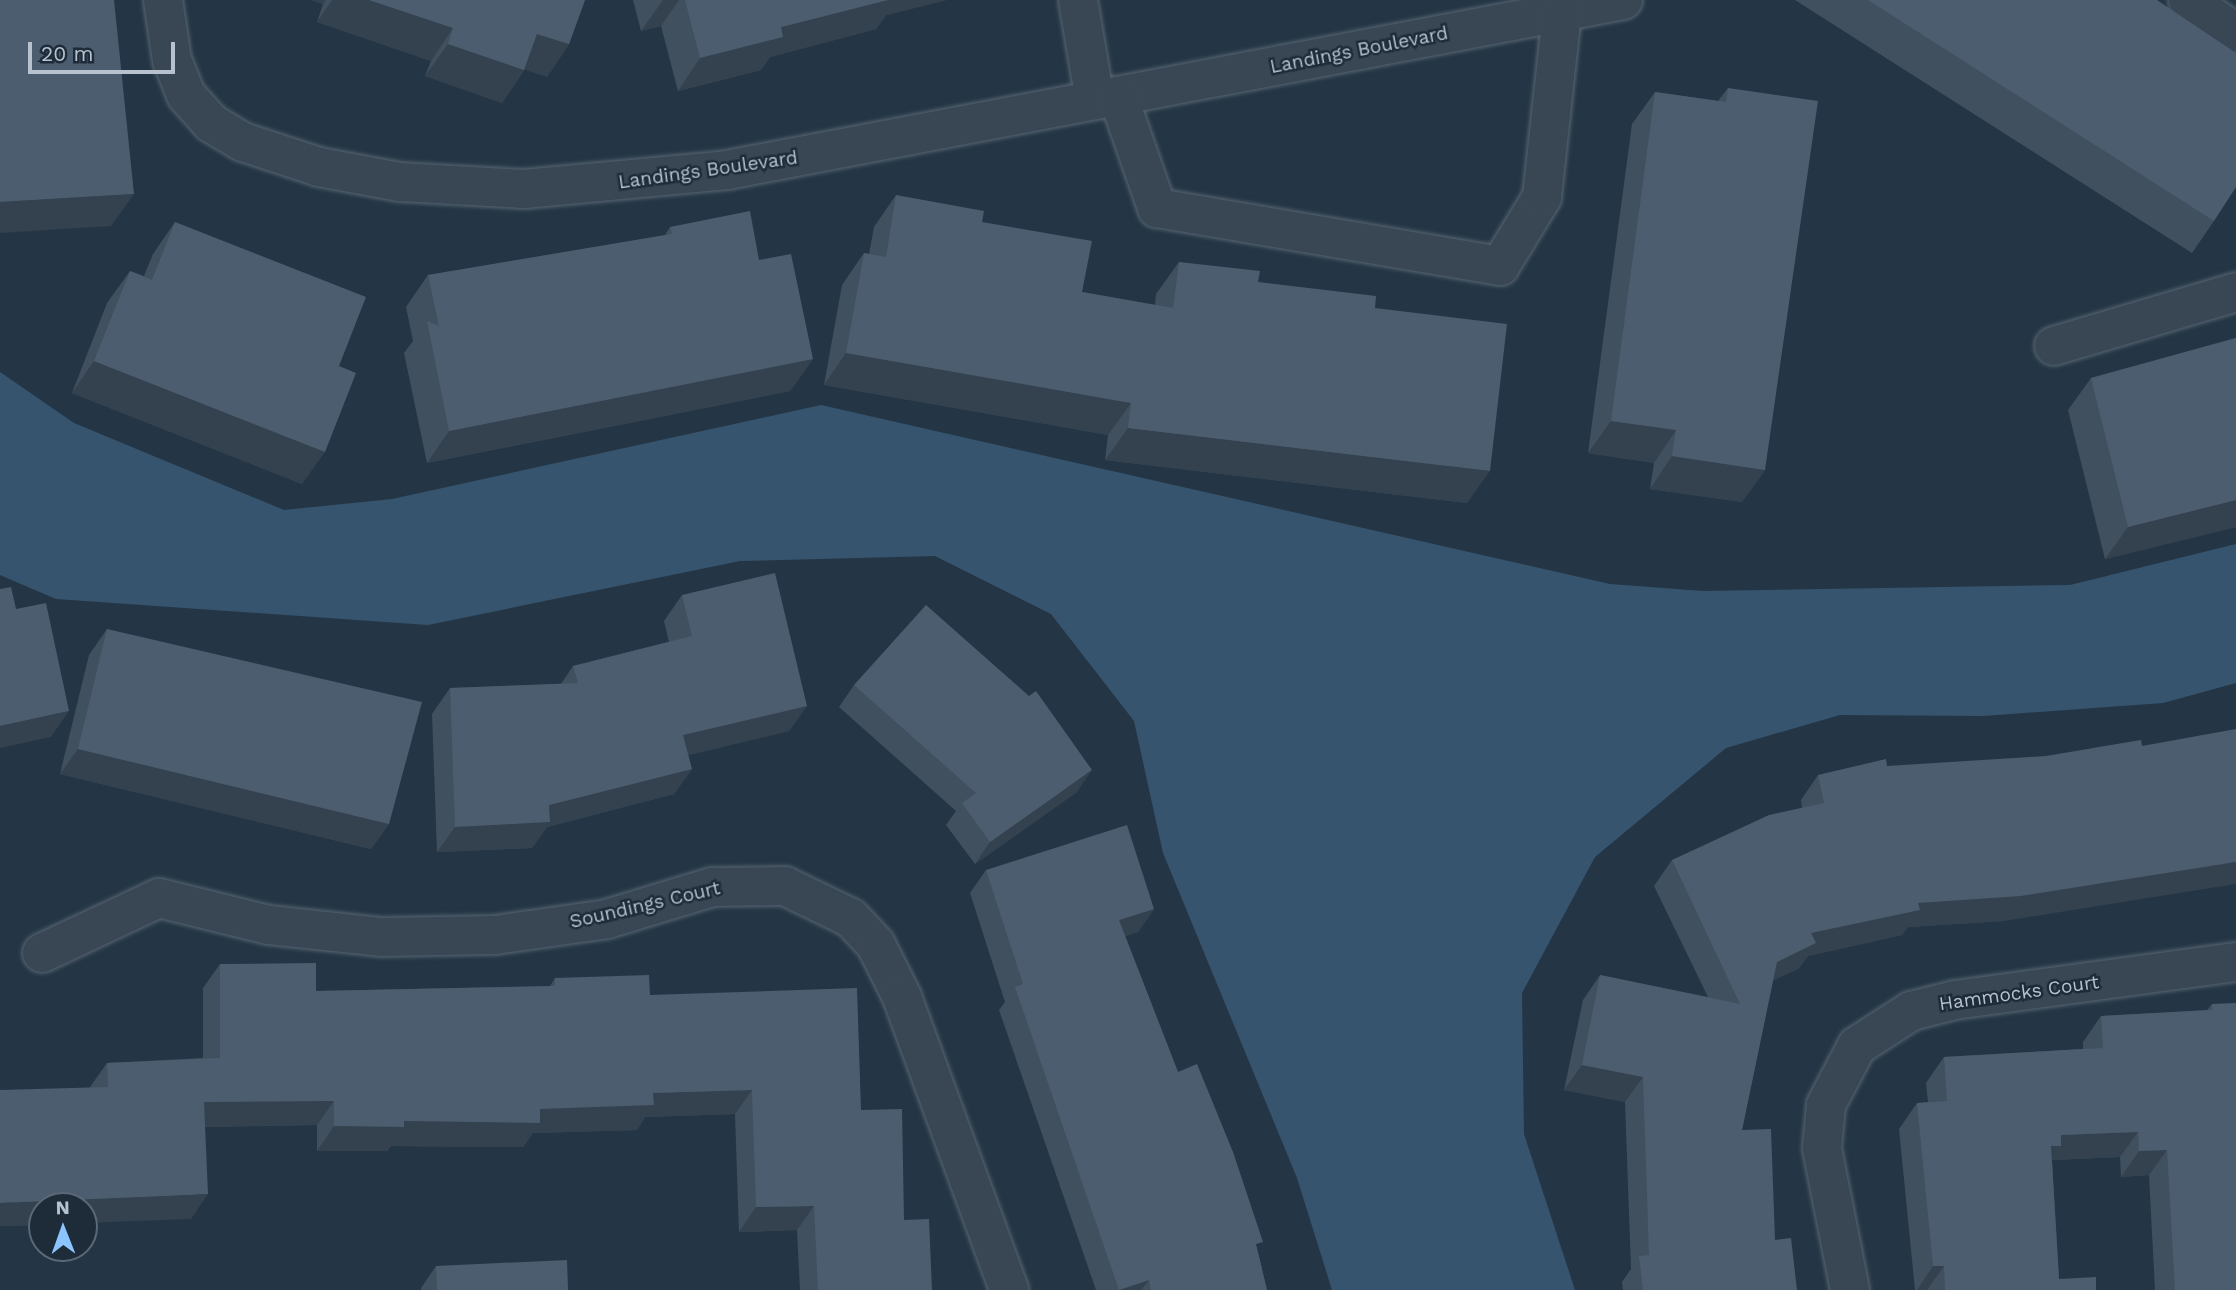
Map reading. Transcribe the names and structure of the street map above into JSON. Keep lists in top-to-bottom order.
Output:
{
  "streets": {
    "street": ["Landings Boulevard", "Soundings Court", "Hammocks Court"]
  },
  "scale_bar": "20 m",
  "north": "top"
}
